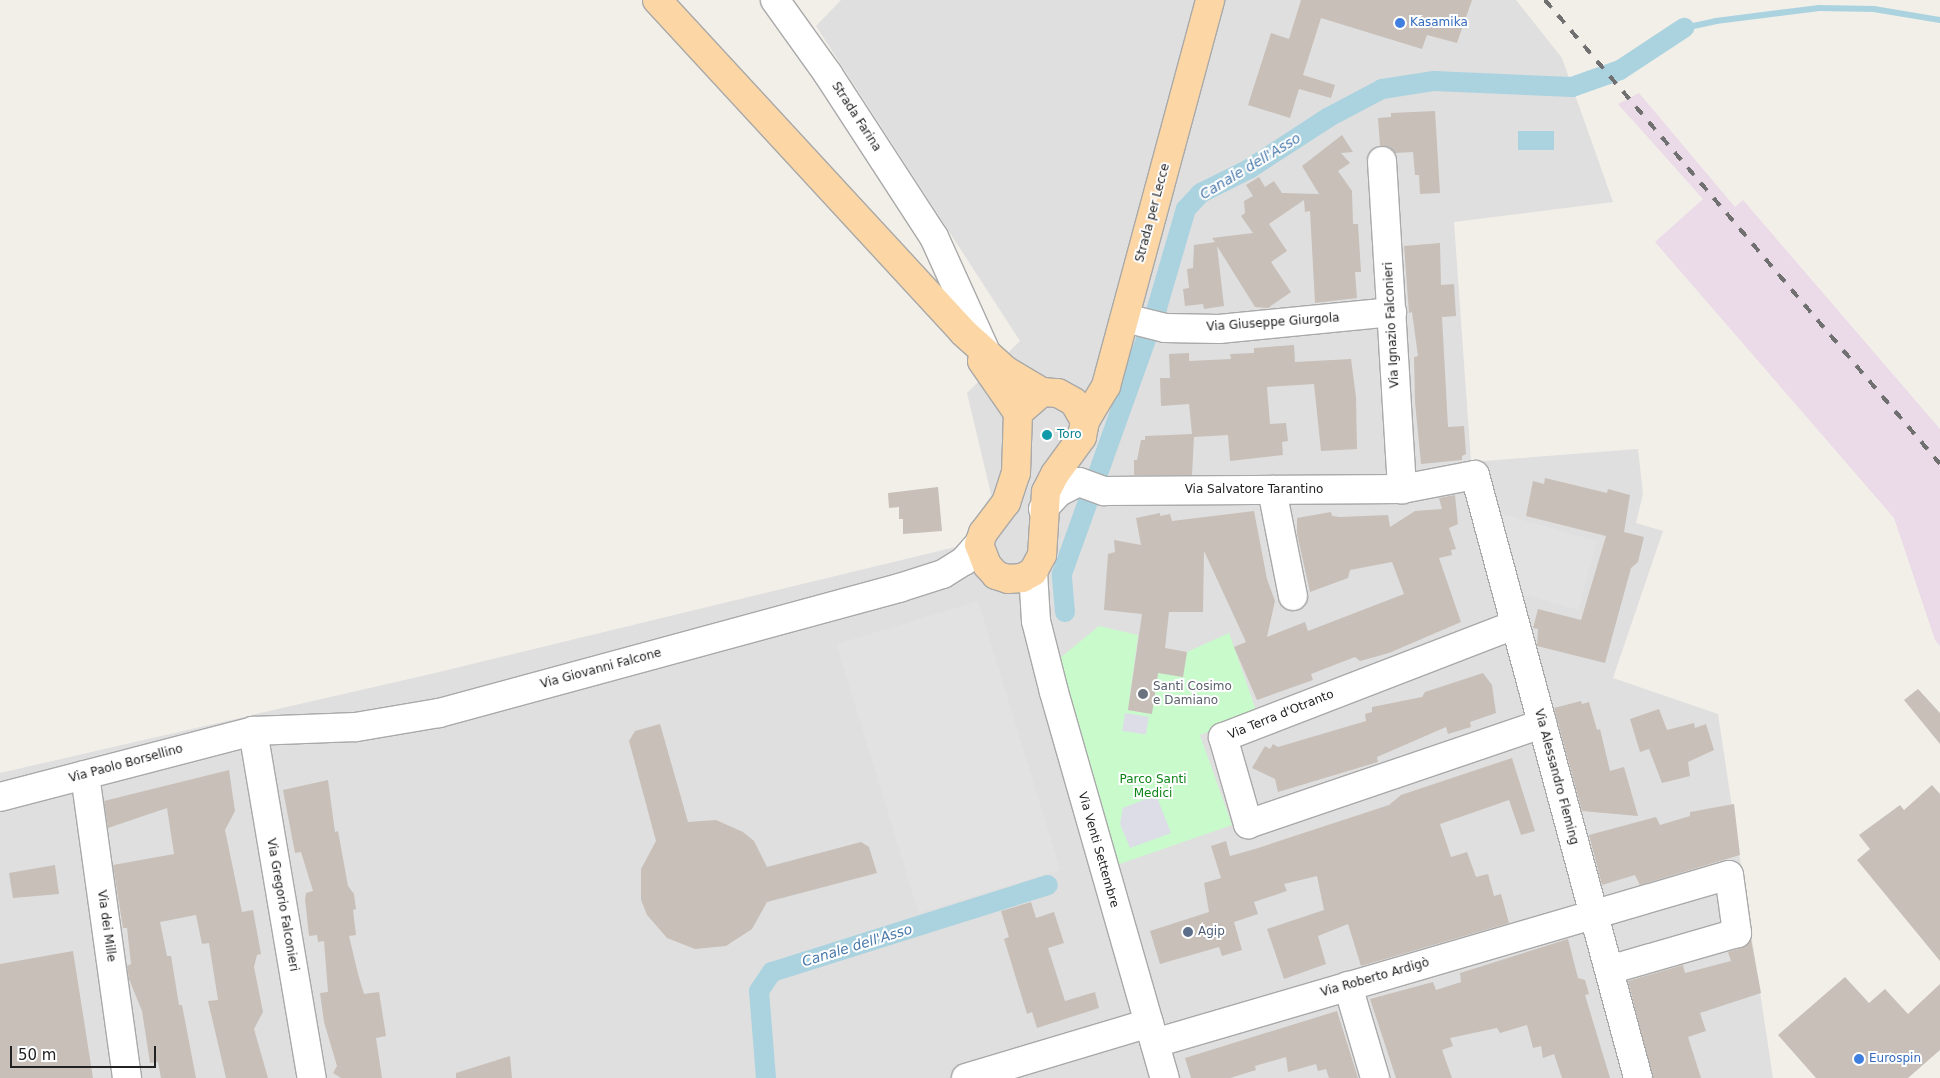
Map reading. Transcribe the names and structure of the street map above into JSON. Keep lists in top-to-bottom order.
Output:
{
  "streets": {
    "main road": ["Strada per Lecce"],
    "street": [
      "Strada Farina",
      "Via Giuseppe Giurgola",
      "Via Ignazio Falconieri",
      "Via Salvatore Tarantino",
      "Via Giovanni Falcone",
      "Via Terra d'Otranto",
      "Via Paolo Borsellino",
      "Via Alessandro Fleming",
      "Via Venti Settembre",
      "Via Gregorio Falconieri",
      "Via dei Mille",
      "Via Roberto Ardigò"
    ]
  },
  "crossings": [
    ["Strada per Lecce", "Via Giuseppe Giurgola"],
    ["Strada per Lecce", "Via Salvatore Tarantino"],
    ["Strada per Lecce", "Via Giovanni Falcone"],
    ["Strada per Lecce", "Via Venti Settembre"],
    ["Via Giuseppe Giurgola", "Via Ignazio Falconieri"],
    ["Via Ignazio Falconieri", "Via Salvatore Tarantino"],
    ["Via Salvatore Tarantino", "Via Alessandro Fleming"],
    ["Via Giovanni Falcone", "Via Paolo Borsellino"],
    ["Via Giovanni Falcone", "Via Venti Settembre"],
    ["Via Giovanni Falcone", "Via Gregorio Falconieri"],
    ["Via Terra d'Otranto", "Via Alessandro Fleming"],
    ["Via Paolo Borsellino", "Via Gregorio Falconieri"],
    ["Via Paolo Borsellino", "Via dei Mille"],
    ["Via Alessandro Fleming", "Via Roberto Ardigò"],
    ["Via Venti Settembre", "Via Roberto Ardigò"]
  ],
  "water": ["Canale dell'Asso"],
  "parks": ["Parco Santi Medici"],
  "places": [
    "Kasamika",
    "Toro",
    "Santi Cosimo e Damiano",
    "Agip",
    "Eurospin"
  ],
  "scale_bar": "50 m"
}
